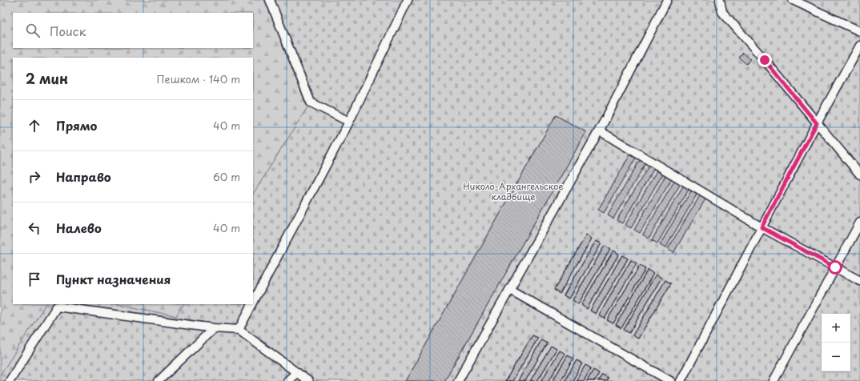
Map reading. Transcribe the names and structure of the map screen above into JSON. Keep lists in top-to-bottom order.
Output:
{
  "parks": ["Николо-Архангельское кладбище"],
  "page": {
    "search": "Поиск",
    "heading": ["2 мин", "Пешком · 140 m"],
    "list": [
      ["Прямо", "40 m"],
      ["Направо", "60 m"],
      ["Налево", "40 m"],
      "Пункт назначения"
    ],
    "map_buttons": ["+", "−"]
  }
}
